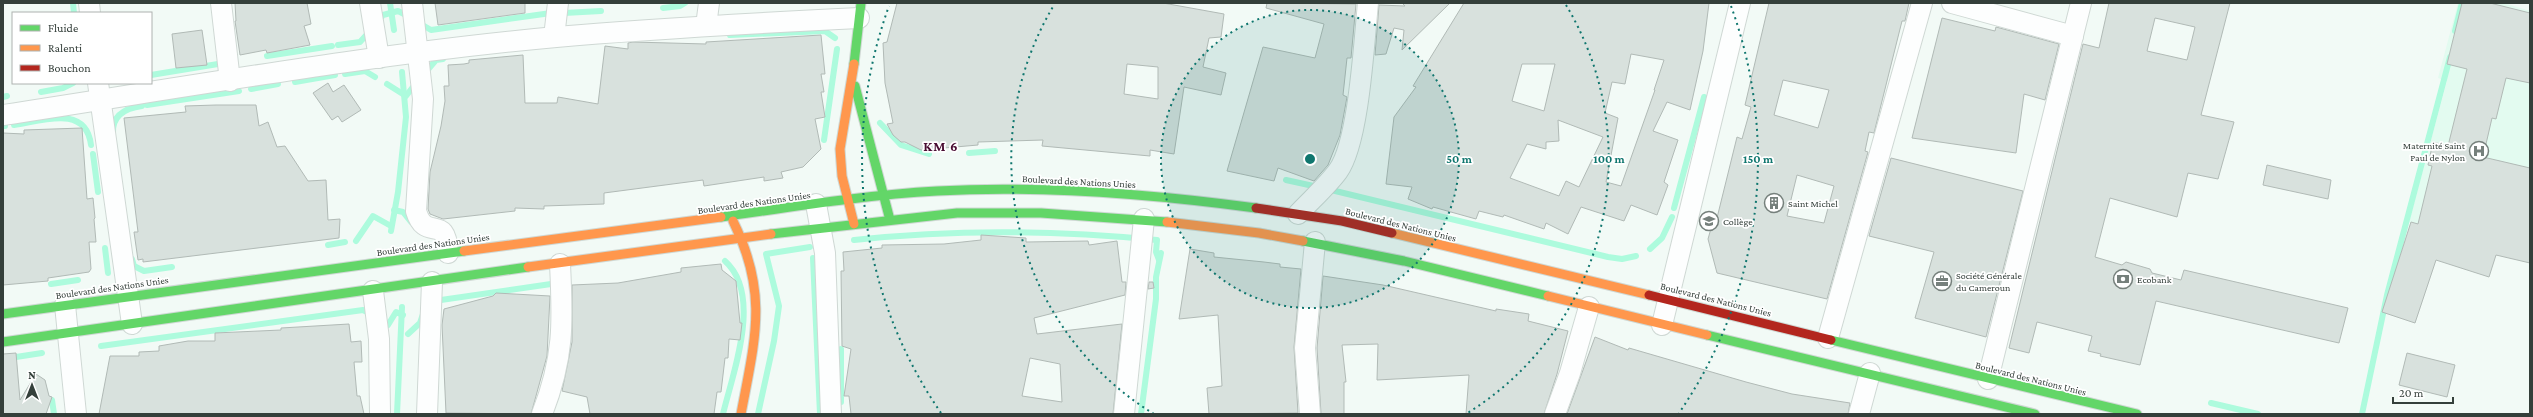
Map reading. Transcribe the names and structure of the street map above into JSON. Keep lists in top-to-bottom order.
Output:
{
  "streets": {
    "main road": ["Boulevard des Nations Unies"]
  },
  "districts": ["KM 6"],
  "places": {
    "hospital": ["Maternité Saint Paul de Nylon"],
    "building": ["Saint Michel"],
    "school or university": ["Collège"],
    "bank": ["Ecobank"],
    "office": ["Société Générale du Cameroun"]
  },
  "legend": ["Fluide", "Ralenti", "Bouchon"],
  "scale_bar": "20 m",
  "north": "top",
  "rings": ["50 m", "100 m", "150 m"]
}
